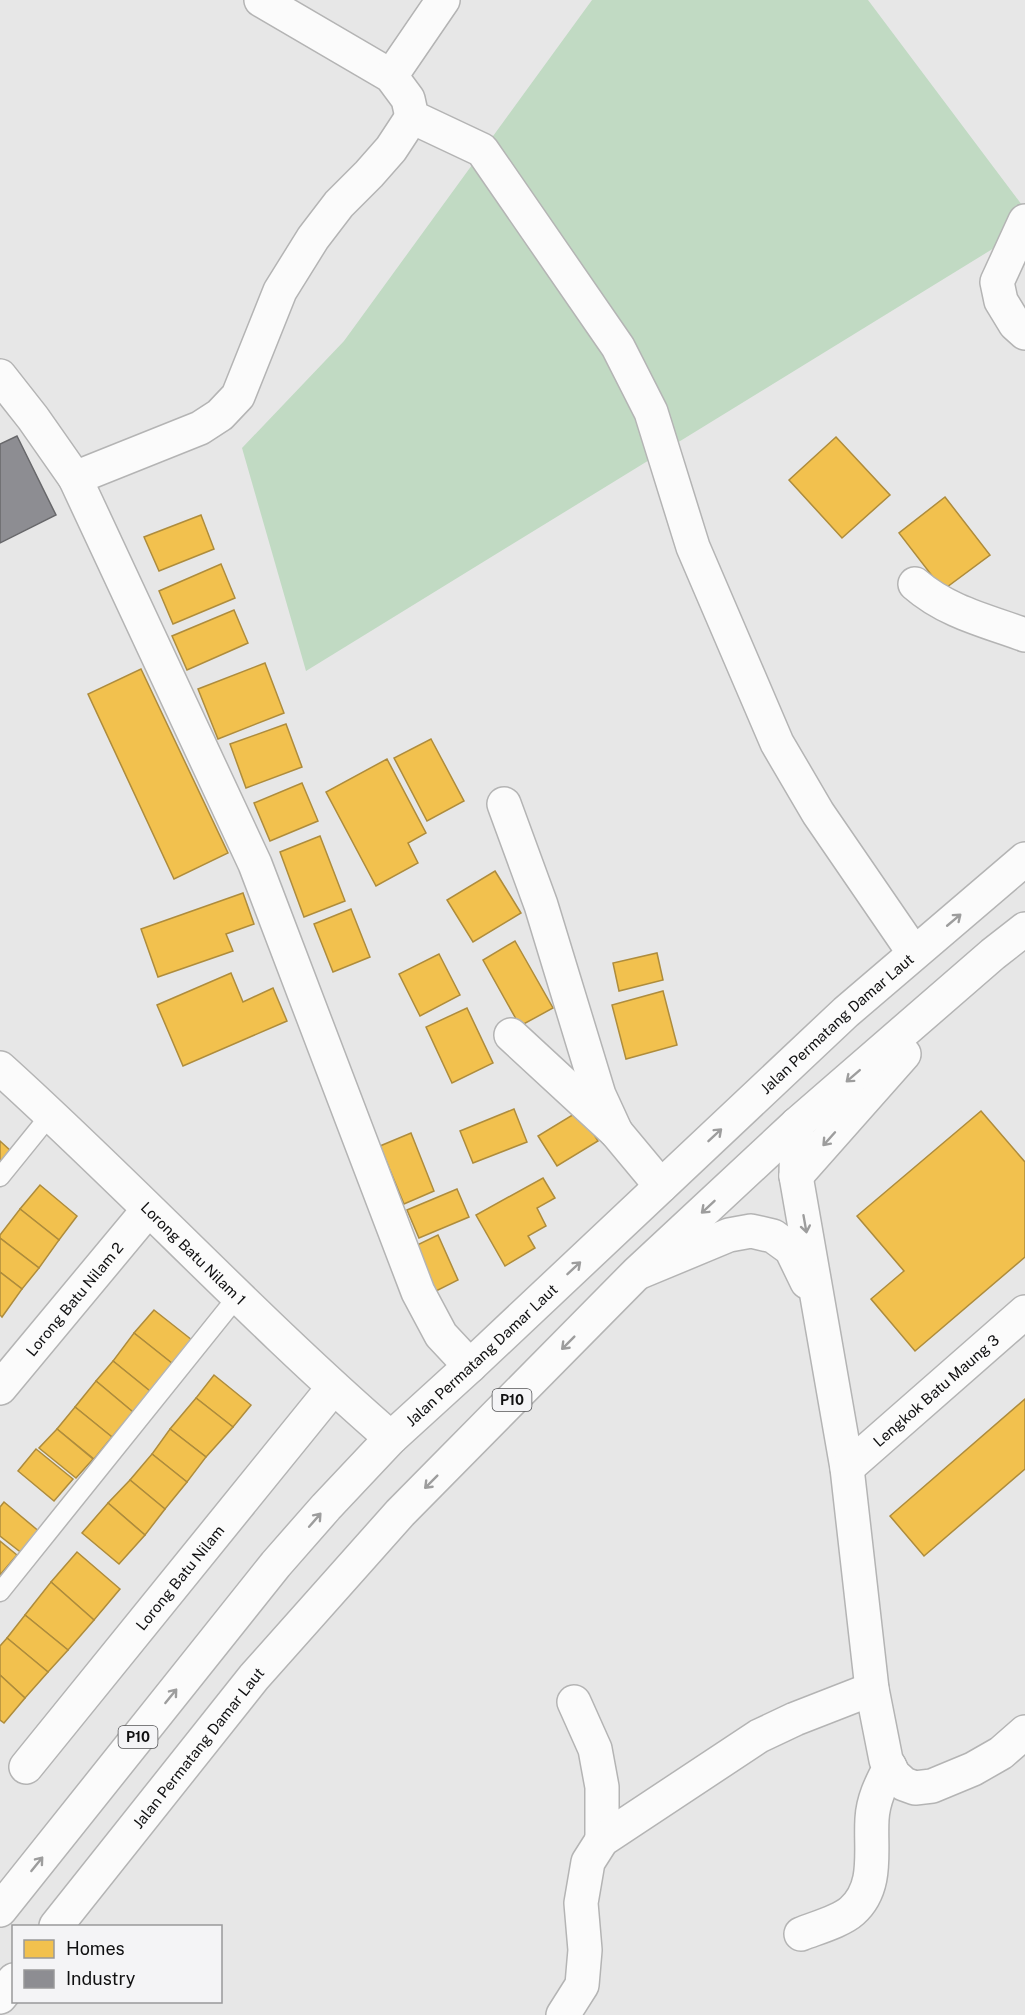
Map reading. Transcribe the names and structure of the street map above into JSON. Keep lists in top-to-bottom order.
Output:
{
  "streets": {
    "main road": [
      "Jalan Permatang Damar Laut",
      "Lorong Batu Nilam 1",
      "Lorong Batu Nilam 2",
      "Lengkok Batu Maung 3",
      "P10",
      "Lorong Batu Nilam"
    ]
  },
  "crossings": [
    ["Jalan Permatang Damar Laut", "Lorong Batu Nilam 1"],
    ["Lorong Batu Nilam 1", "Lorong Batu Nilam 2"],
    ["Lorong Batu Nilam 1", "Lorong Batu Nilam"]
  ],
  "legend": ["Homes", "Industry"]
}
